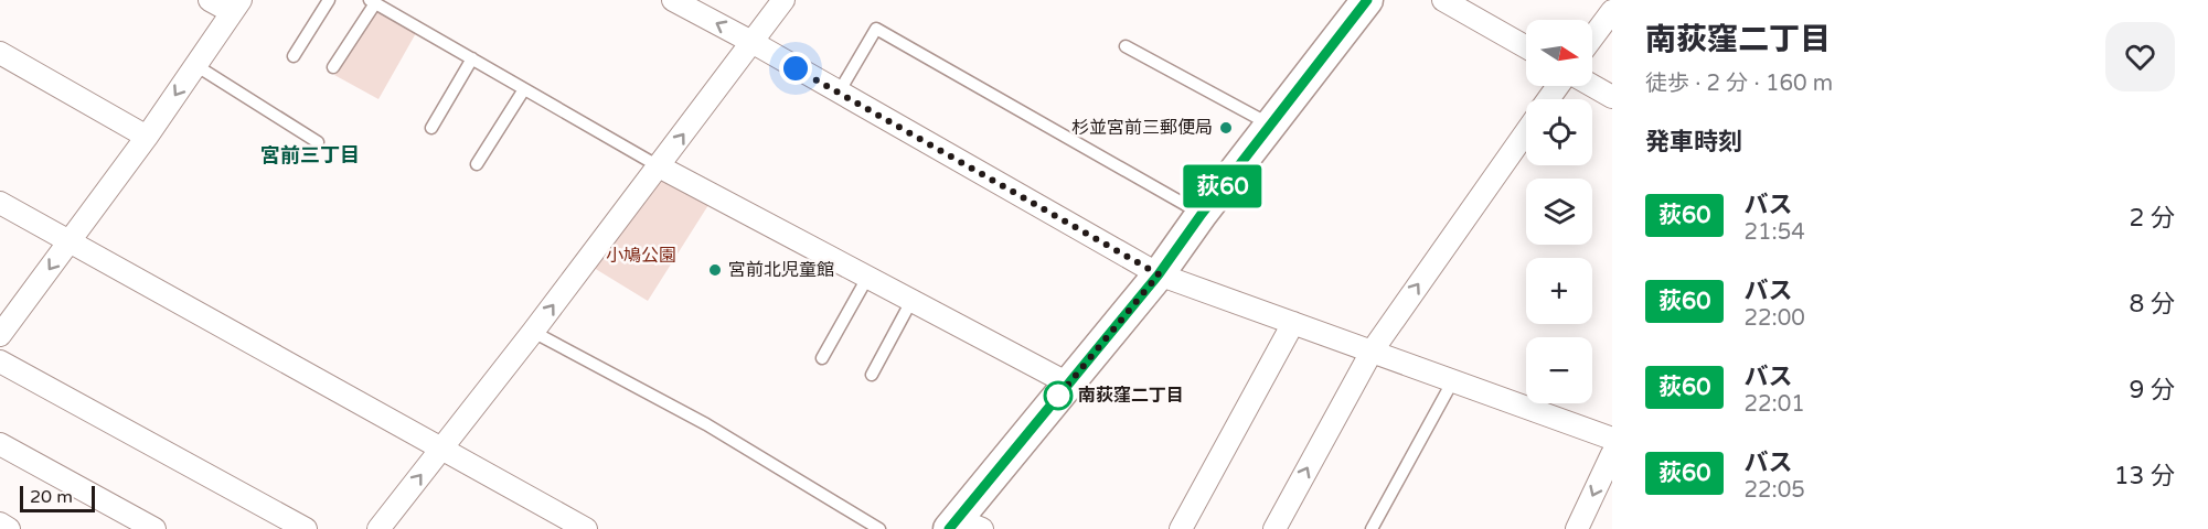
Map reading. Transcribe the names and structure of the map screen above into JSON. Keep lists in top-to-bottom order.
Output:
{
  "districts": ["宮前三丁目"],
  "parks": ["小鳩公園"],
  "places": ["杉並宮前三郵便局", "宮前北児童館", "南荻窪二丁目"],
  "lines": ["bus line 荻60"],
  "scale_bar": "20 m",
  "north": "right",
  "page": {
    "on_map": "荻60",
    "heading": [
      ["南荻窪二丁目", "徒歩 · 2 分 · 160 m"],
      "発車時刻"
    ],
    "map_buttons": ["+", "−"],
    "list": [
      {
        "mark": "荻60",
        "name": "バス",
        "note": "21:54",
        "value": "2 分"
      },
      {
        "mark": "荻60",
        "name": "バス",
        "note": "22:00",
        "value": "8 分"
      },
      {
        "mark": "荻60",
        "name": "バス",
        "note": "22:01",
        "value": "9 分"
      },
      {
        "mark": "荻60",
        "name": "バス",
        "note": "22:05",
        "value": "13 分"
      }
    ],
    "scale": "20 m"
  }
}
